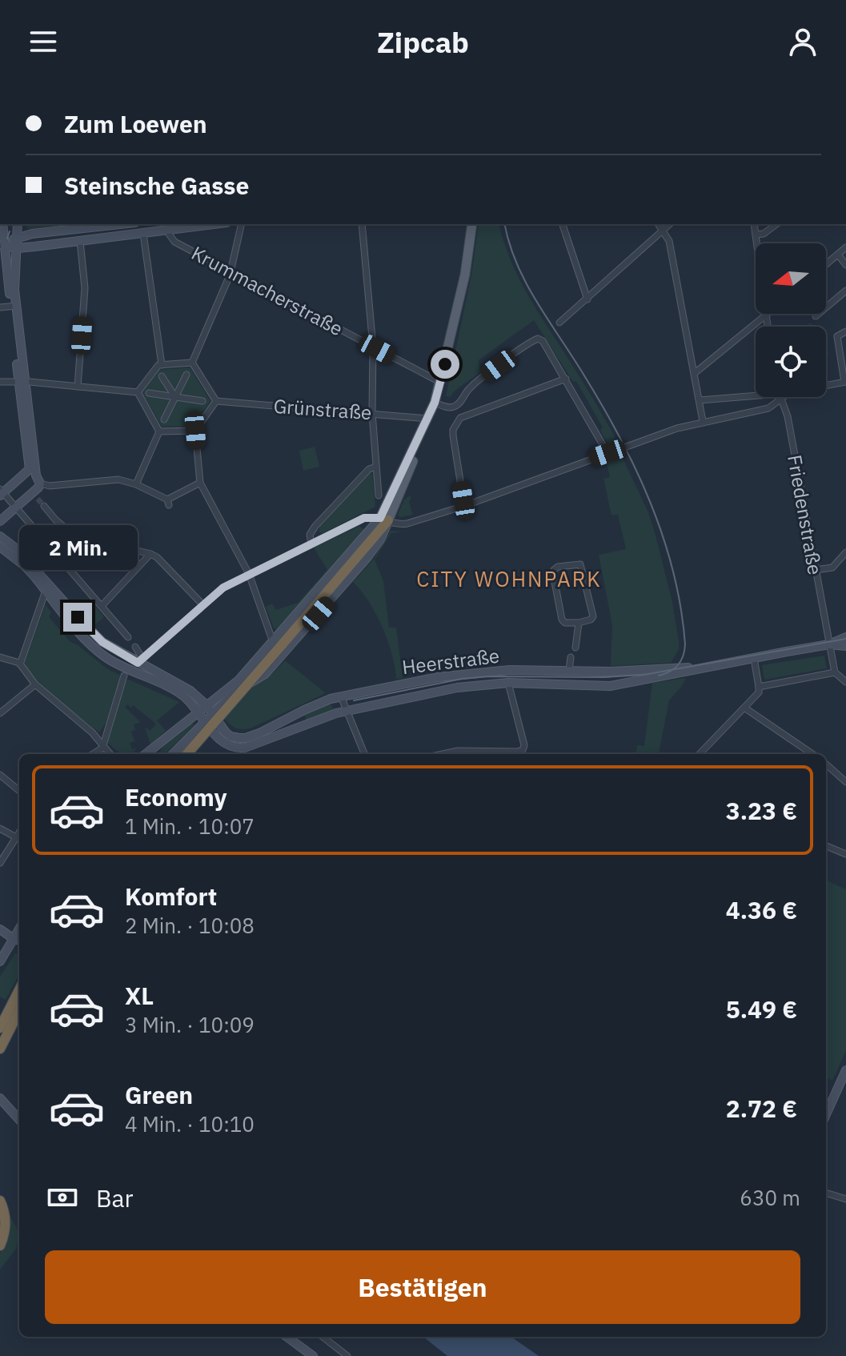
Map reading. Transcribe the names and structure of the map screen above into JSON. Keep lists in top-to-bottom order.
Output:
{
  "streets": {
    "main road": ["Heerstraße"],
    "street": ["Krummacherstraße", "Grünstraße", "Friedenstraße"]
  },
  "crossings": [
    ["Friedenstraße", "Heerstraße"]
  ],
  "districts": ["CITY WOHNPARK"],
  "north": "left",
  "page": {
    "header": "Zipcab",
    "banner": ["Zum Loewen", "Steinsche Gasse"],
    "bubble": "2 Min.",
    "list": [
      {
        "name": "Economy",
        "note": "1 Min. · 10:07",
        "value": "3.23 €"
      },
      {
        "name": "Komfort",
        "note": "2 Min. · 10:08",
        "value": "4.36 €"
      },
      {
        "name": "XL",
        "note": "3 Min. · 10:09",
        "value": "5.49 €"
      },
      {
        "name": "Green",
        "note": "4 Min. · 10:10",
        "value": "2.72 €"
      }
    ],
    "pay": ["Bar", "630 m"],
    "buttons": "Bestätigen"
  }
}
